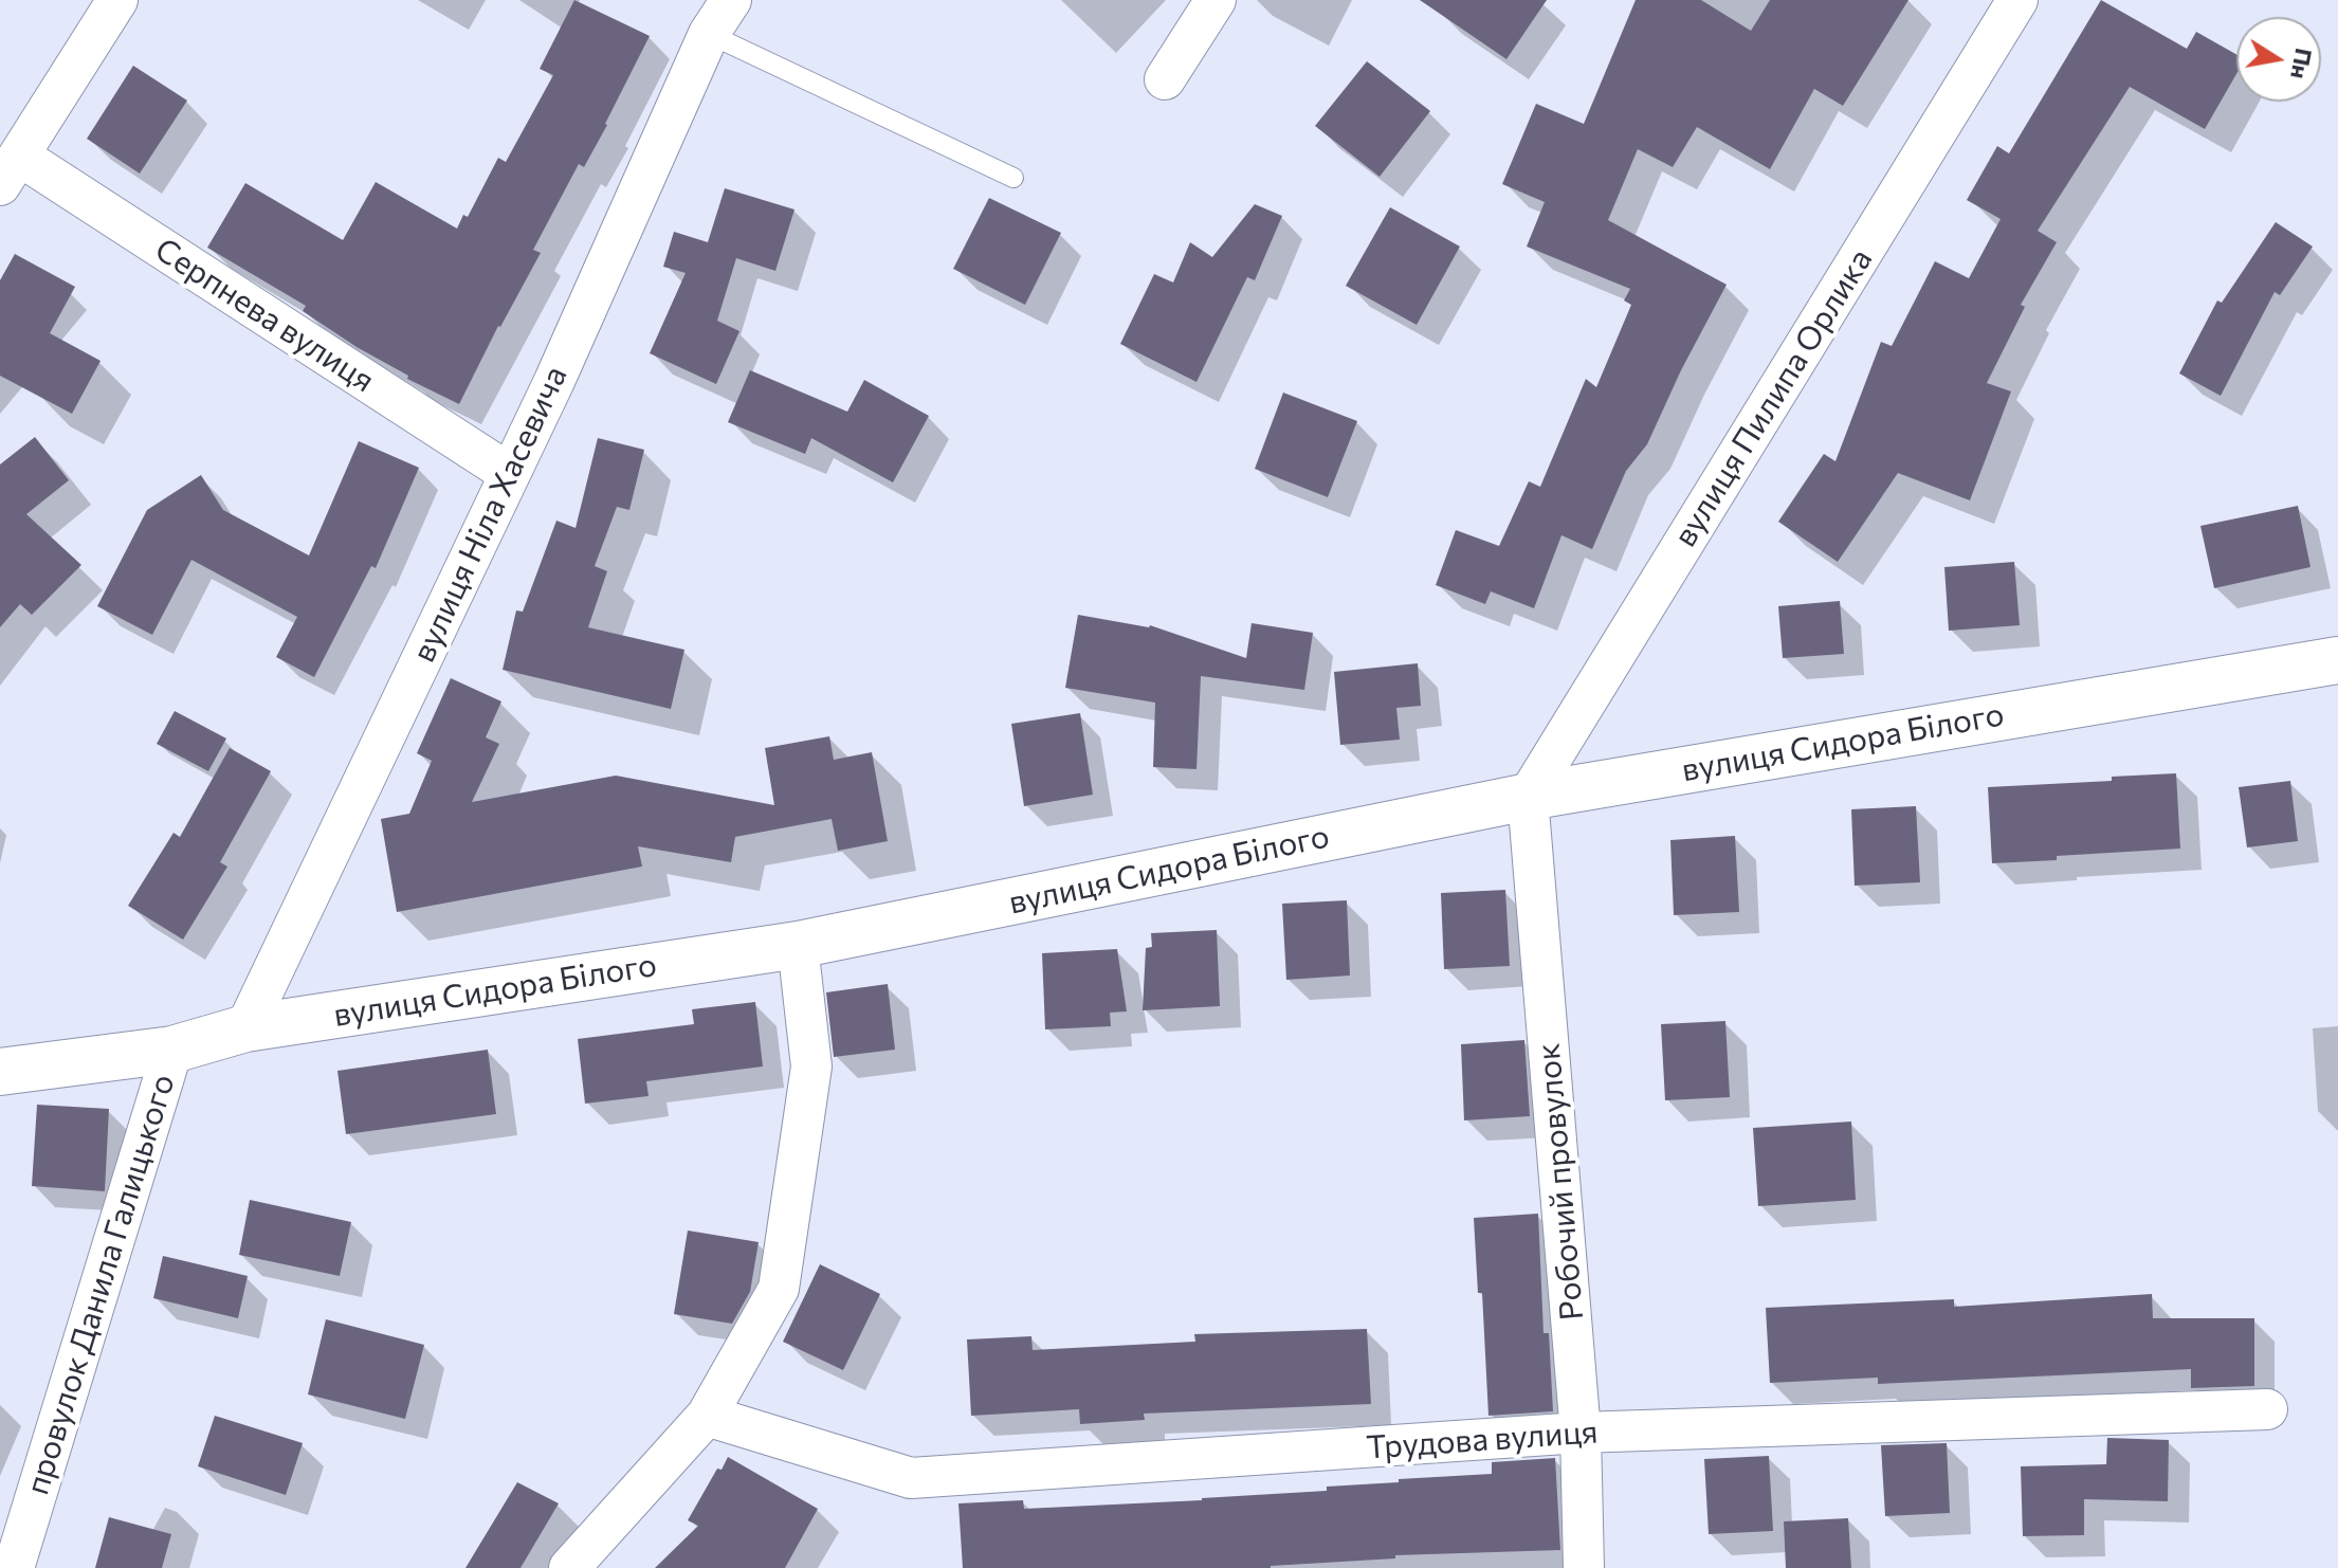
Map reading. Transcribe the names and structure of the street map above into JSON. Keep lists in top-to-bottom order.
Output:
{
  "streets": {
    "street": [
      "Серпнева вулиця",
      "вулиця Пилипа Орлика",
      "вулиця Ніла Хасевича",
      "вулиця Сидора Білого",
      "Робочий провулок",
      "провулок Данила Галицького",
      "Трудова вулиця"
    ]
  },
  "crossings": [
    ["Серпнева вулиця", "вулиця Ніла Хасевича"],
    ["вулиця Пилипа Орлика", "вулиця Сидора Білого"],
    ["вулиця Пилипа Орлика", "Робочий провулок"],
    ["вулиця Ніла Хасевича", "вулиця Сидора Білого"],
    ["вулиця Сидора Білого", "Робочий провулок"],
    ["вулиця Сидора Білого", "провулок Данила Галицького"],
    ["Робочий провулок", "Трудова вулиця"]
  ],
  "north": "right"
}
